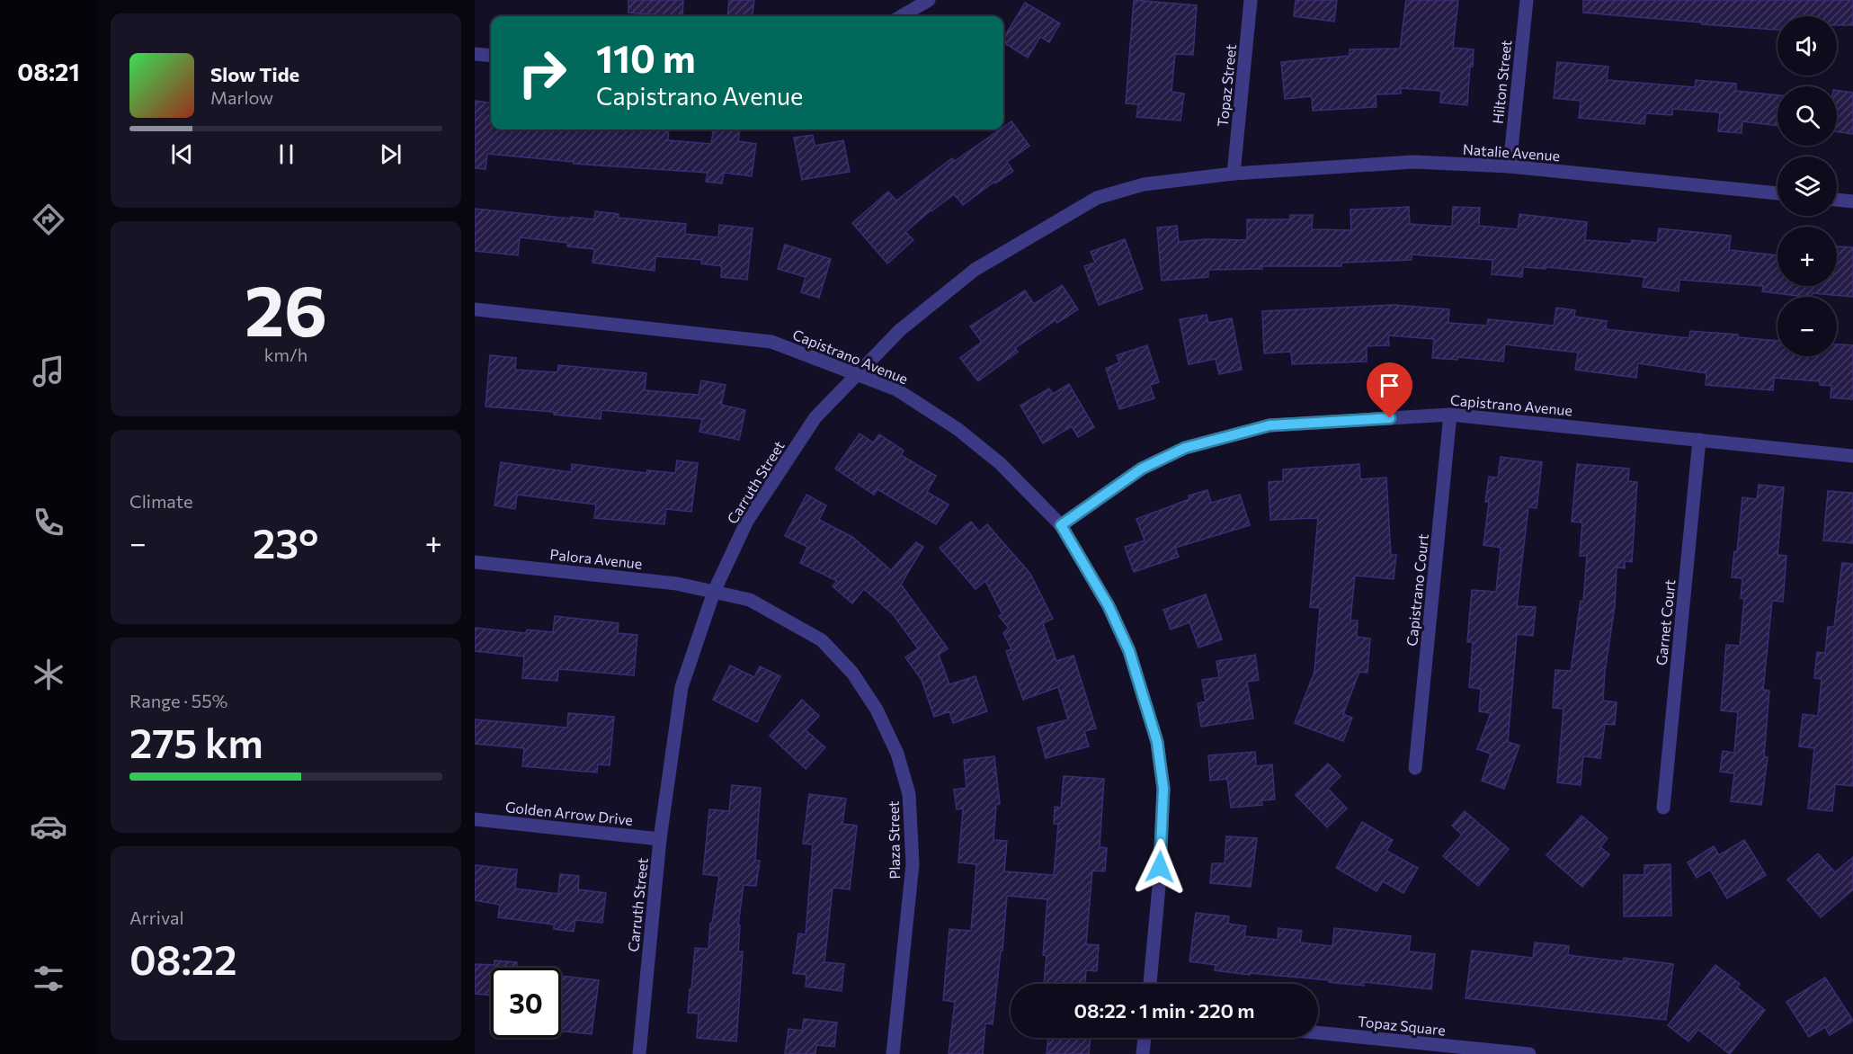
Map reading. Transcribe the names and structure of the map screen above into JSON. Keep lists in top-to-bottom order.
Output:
{
  "streets": {
    "street": [
      "Hilton Street",
      "Topaz Street",
      "Natalie Avenue",
      "Capistrano Avenue",
      "Carruth Street",
      "Palora Avenue",
      "Capistrano Court",
      "Garnet Court",
      "Golden Arrow Drive",
      "Plaza Street",
      "Topaz Square"
    ]
  },
  "crossings": [
    ["Hilton Street", "Natalie Avenue"],
    ["Topaz Street", "Natalie Avenue"],
    ["Topaz Street", "Carruth Street"],
    ["Natalie Avenue", "Carruth Street"],
    ["Capistrano Avenue", "Carruth Street"],
    ["Capistrano Avenue", "Capistrano Court"],
    ["Capistrano Avenue", "Garnet Court"],
    ["Carruth Street", "Palora Avenue"],
    ["Carruth Street", "Golden Arrow Drive"],
    ["Carruth Street", "Plaza Street"],
    ["Palora Avenue", "Plaza Street"]
  ],
  "page": {
    "tabs": "08:21",
    "map_buttons": ["+", "−"],
    "turn": ["110 m", "Capistrano Avenue"],
    "song": ["Slow Tide", "Marlow"],
    "tile": [
      ["26", "km/h"],
      "Climate",
      ["Range · 55%", "275 km"],
      ["Arrival", "08:22"]
    ],
    "heat": ["−", "23°", "+"],
    "limit": "30",
    "trip": "08:22 · 1 min · 220 m"
  }
}
